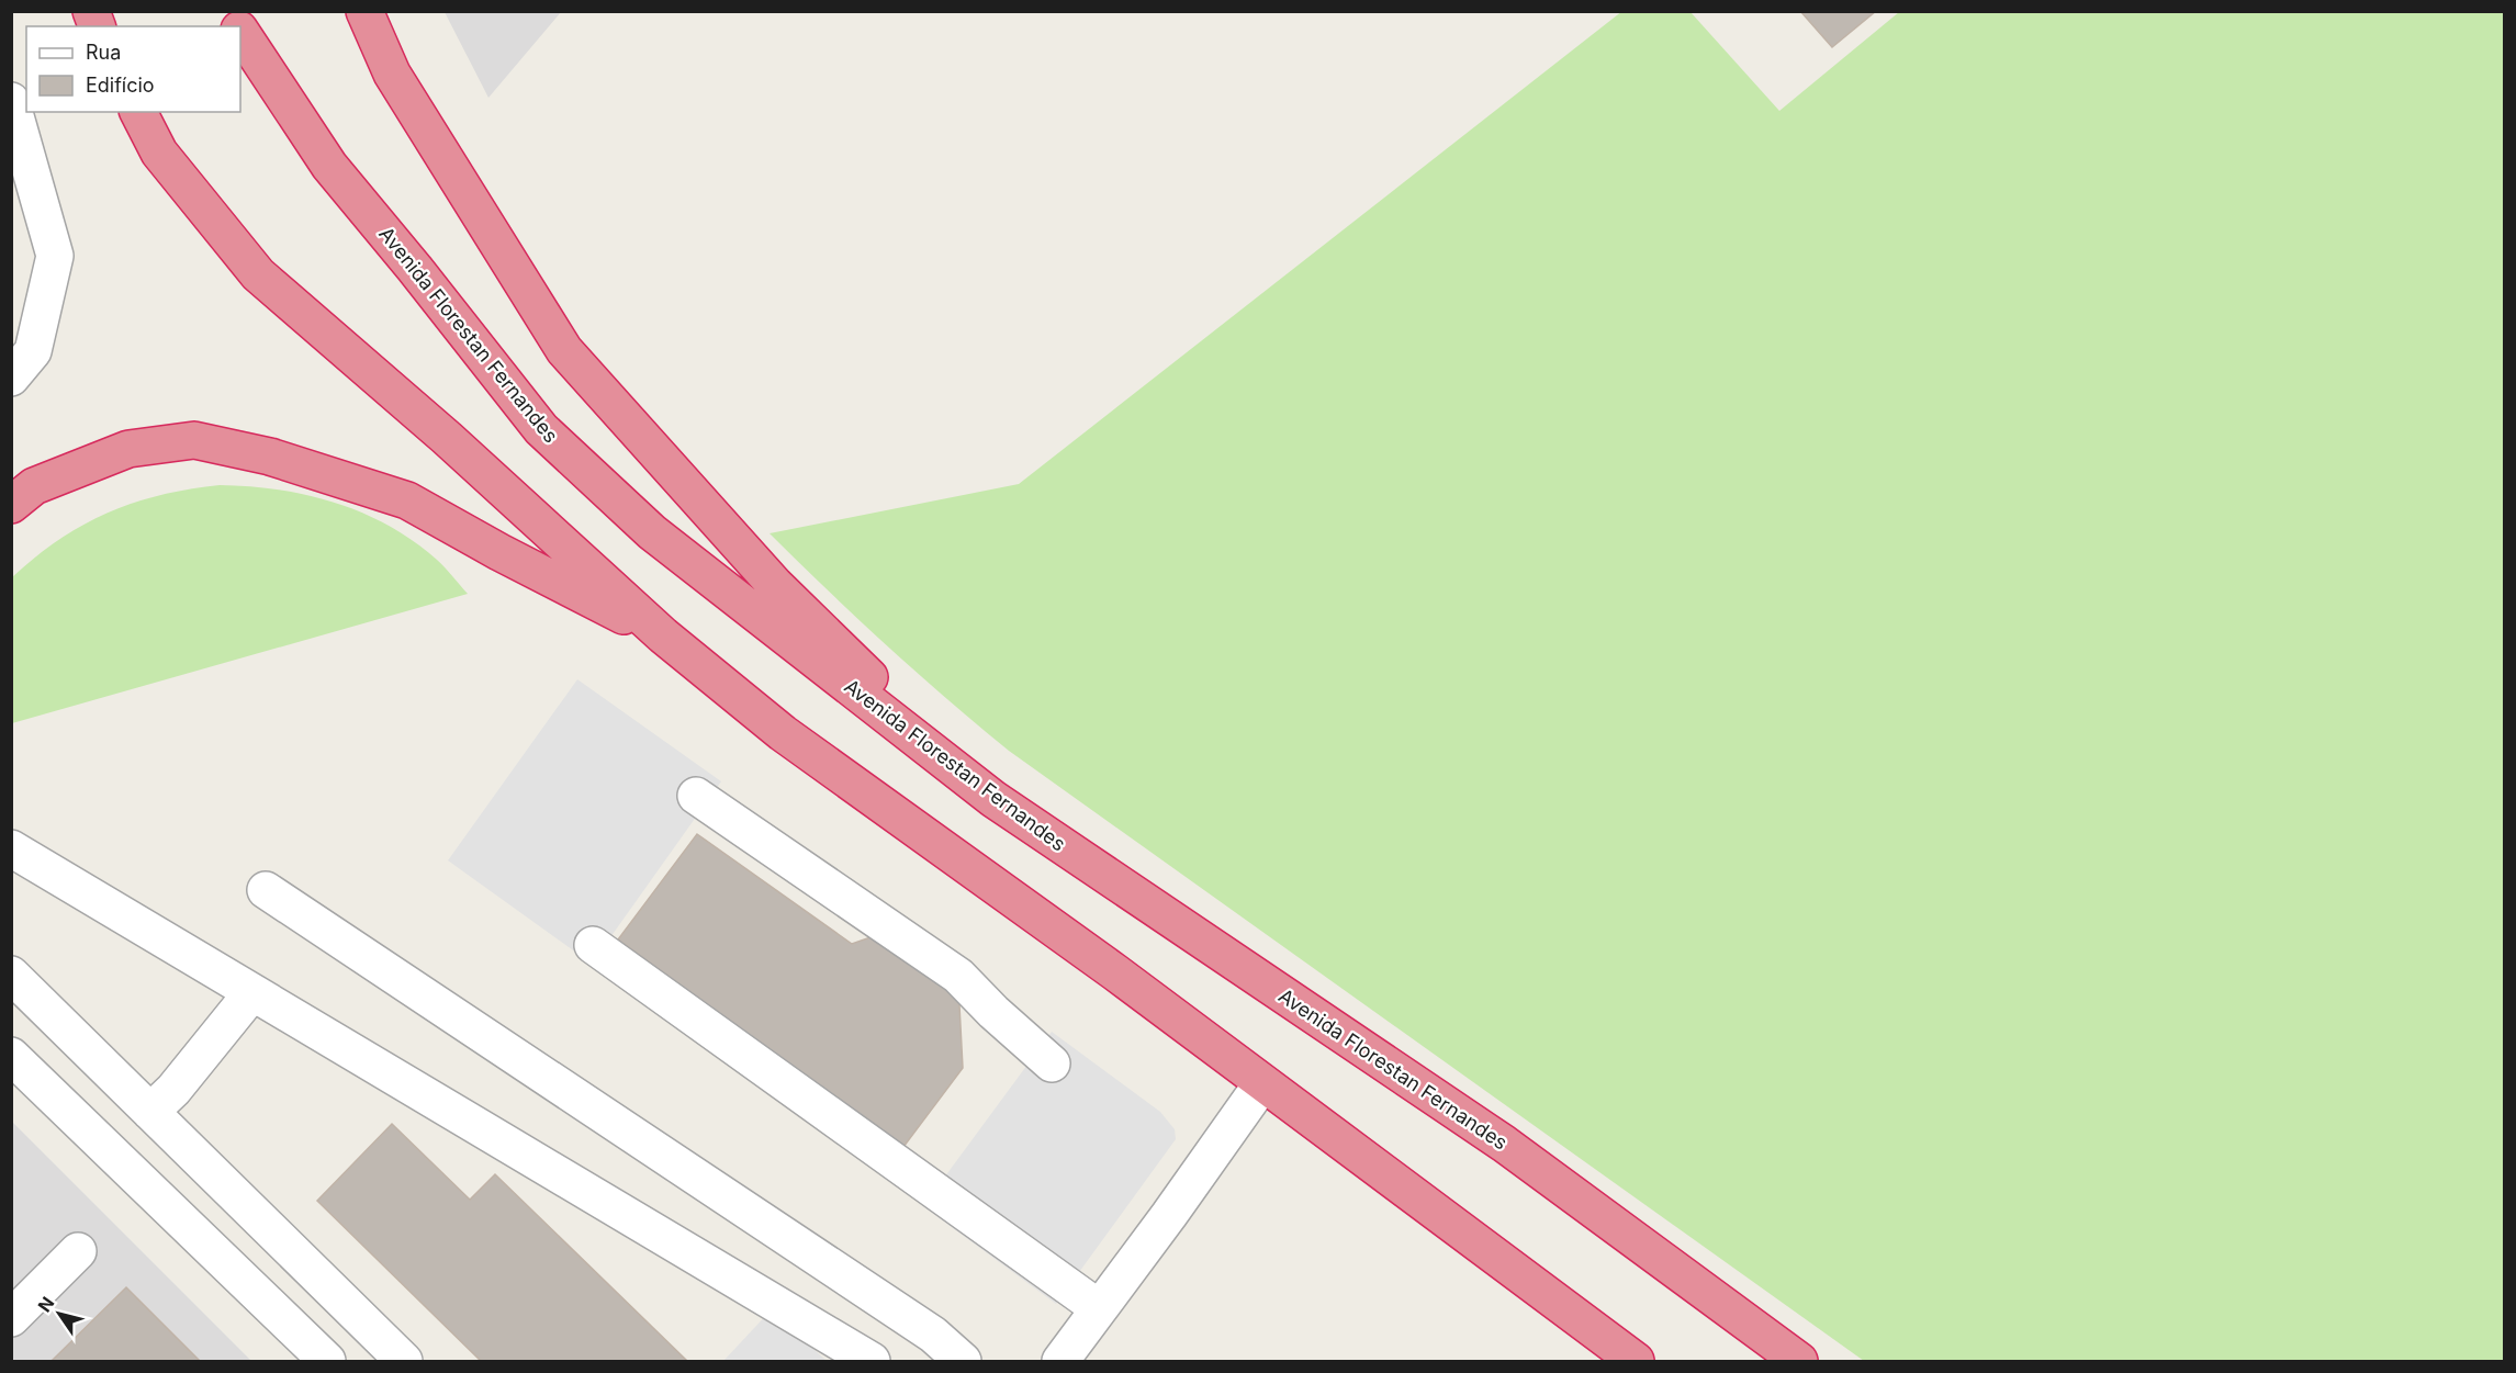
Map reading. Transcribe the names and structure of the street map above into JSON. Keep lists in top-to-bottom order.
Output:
{
  "streets": {
    "highway": ["Avenida Florestan Fernandes"]
  },
  "legend": ["Rua", "Edifício"],
  "north": "top left"
}
